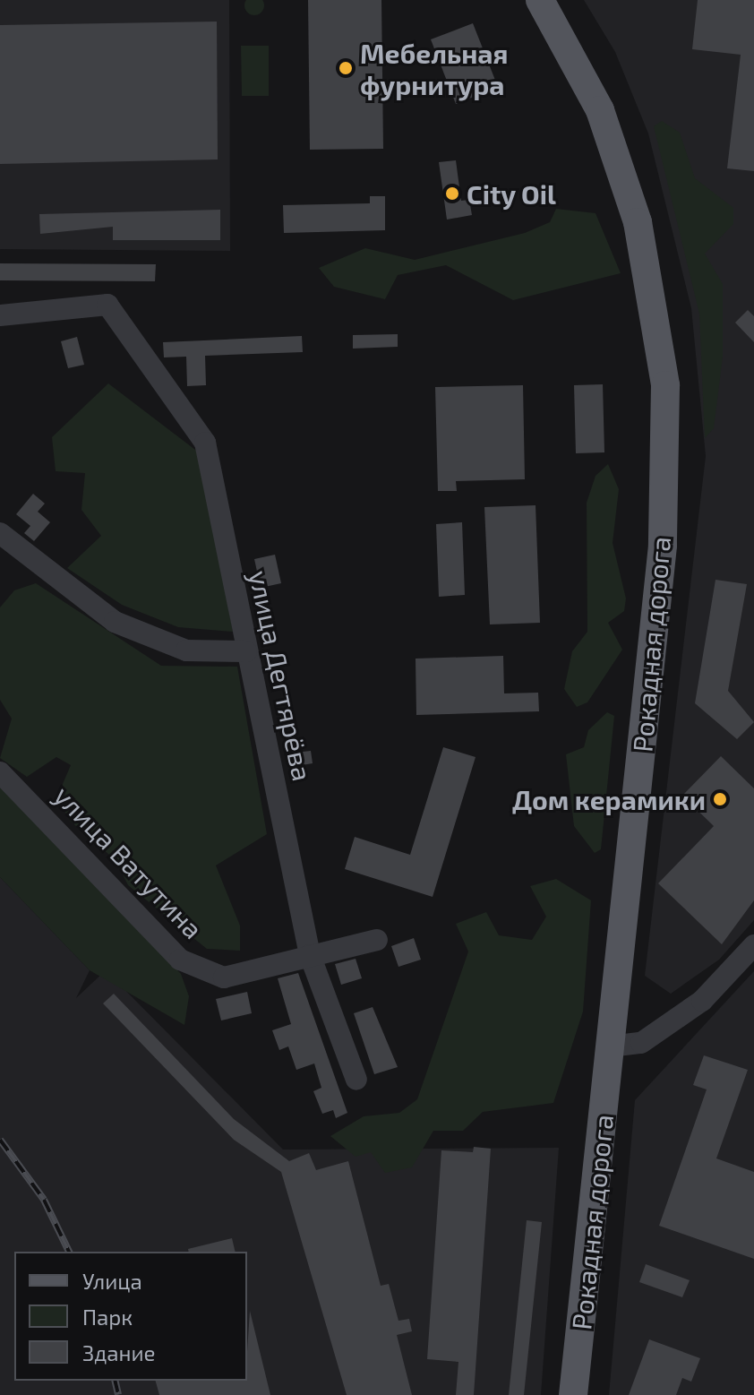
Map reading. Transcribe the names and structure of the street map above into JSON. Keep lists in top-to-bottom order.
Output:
{
  "streets": {
    "main road": ["Рокадная дорога"],
    "street": ["улица Дегтярёва", "улица Ватутина"]
  },
  "crossings": [
    ["улица Дегтярёва", "улица Ватутина"]
  ],
  "places": ["Мебельная фурнитура", "City Oil", "Дом керамики"],
  "legend": ["Улица", "Парк", "Здание"]
}
